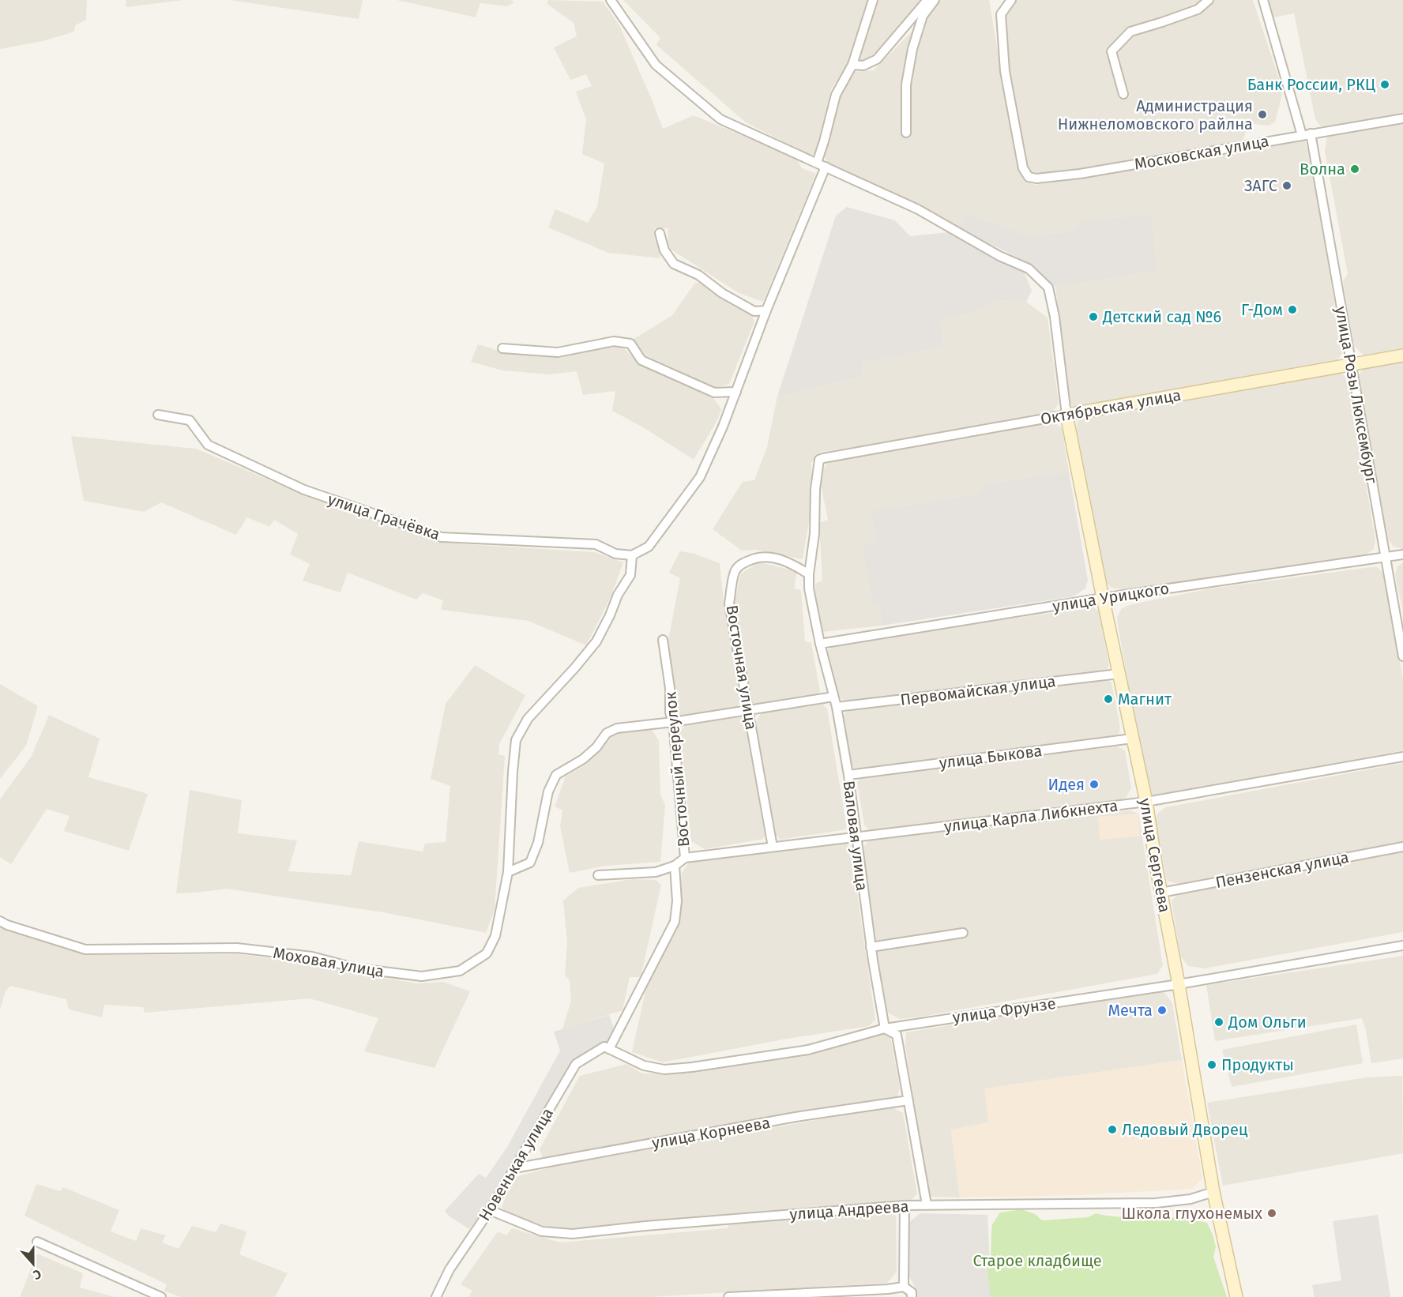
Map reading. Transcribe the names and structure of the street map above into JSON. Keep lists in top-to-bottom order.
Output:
{
  "streets": {
    "main road": ["Октябрьская улица", "улица Сергеева"],
    "street": [
      "Московская улица",
      "улица Розы Люксембург",
      "улица Грачёвка",
      "улица Урицкого",
      "Восточная улица",
      "Первомайская улица",
      "улица Быкова",
      "Восточный переулок",
      "улица Карла Либкнехта",
      "Валовая улица",
      "Пензенская улица",
      "Моховая улица",
      "улица Фрунзе",
      "улица Корнеева",
      "Новенькая улица",
      "улица Андреева"
    ]
  },
  "crossings": [
    ["Московская улица", "улица Розы Люксембург"],
    ["улица Розы Люксембург", "Октябрьская улица"],
    ["улица Розы Люксембург", "улица Урицкого"],
    ["Октябрьская улица", "Валовая улица"],
    ["Октябрьская улица", "улица Сергеева"],
    ["улица Грачёвка", "Моховая улица"],
    ["улица Урицкого", "Валовая улица"],
    ["улица Урицкого", "улица Сергеева"],
    ["Восточная улица", "улица Карла Либкнехта"],
    ["Восточная улица", "Валовая улица"],
    ["Первомайская улица", "Валовая улица"],
    ["Первомайская улица", "улица Сергеева"],
    ["улица Быкова", "Валовая улица"],
    ["улица Быкова", "улица Сергеева"],
    ["Восточный переулок", "улица Карла Либкнехта"],
    ["Восточный переулок", "улица Фрунзе"],
    ["Восточный переулок", "Новенькая улица"],
    ["улица Карла Либкнехта", "Валовая улица"],
    ["улица Карла Либкнехта", "улица Сергеева"],
    ["Валовая улица", "улица Фрунзе"],
    ["Валовая улица", "улица Корнеева"],
    ["Валовая улица", "улица Андреева"],
    ["улица Сергеева", "Пензенская улица"],
    ["улица Сергеева", "улица Фрунзе"],
    ["улица Сергеева", "улица Андреева"],
    ["улица Фрунзе", "Новенькая улица"],
    ["улица Корнеева", "Новенькая улица"],
    ["Новенькая улица", "улица Андреева"]
  ],
  "parks": ["Старое кладбище"],
  "places": [
    "Банк России, РКЦ",
    "Администрация Нижнеломовского райлна",
    "Волна",
    "ЗАГС",
    "Г-Дом",
    "Детский сад №6",
    "Магнит",
    "Идея",
    "Мечта",
    "Дом Ольги",
    "Продукты",
    "Ледовый Дворец",
    "Школа глухонемых"
  ],
  "north": "bottom"
}
